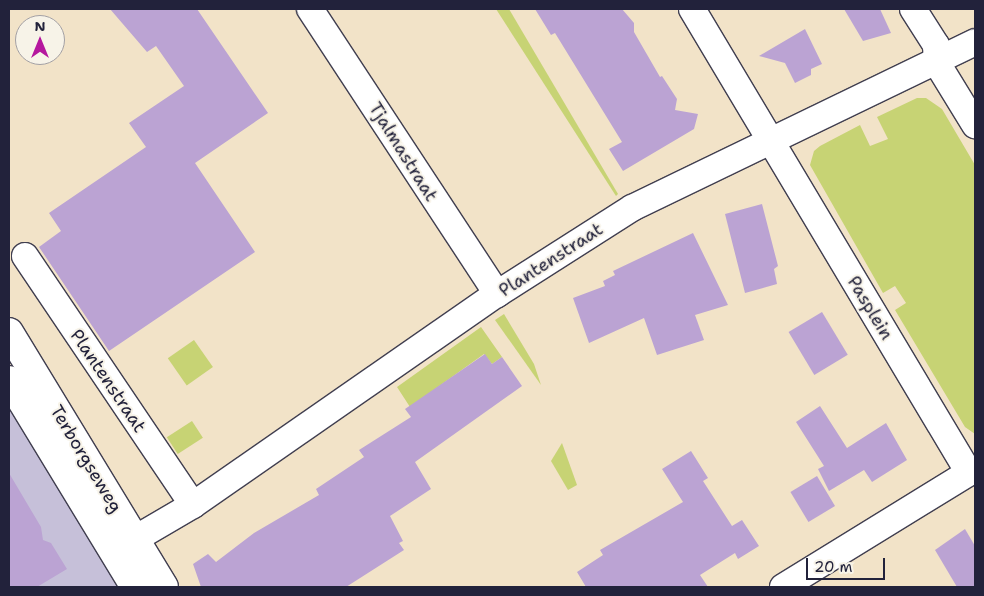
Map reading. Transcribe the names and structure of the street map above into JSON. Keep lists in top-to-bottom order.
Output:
{
  "streets": {
    "main road": ["Terborgseweg"],
    "street": ["Tjalmastraat", "Plantenstraat", "Pasplein"]
  },
  "crossings": [
    ["Tjalmastraat", "Plantenstraat"],
    ["Plantenstraat", "Pasplein"],
    ["Plantenstraat", "Terborgseweg"]
  ],
  "scale_bar": "20 m",
  "north": "top"
}
